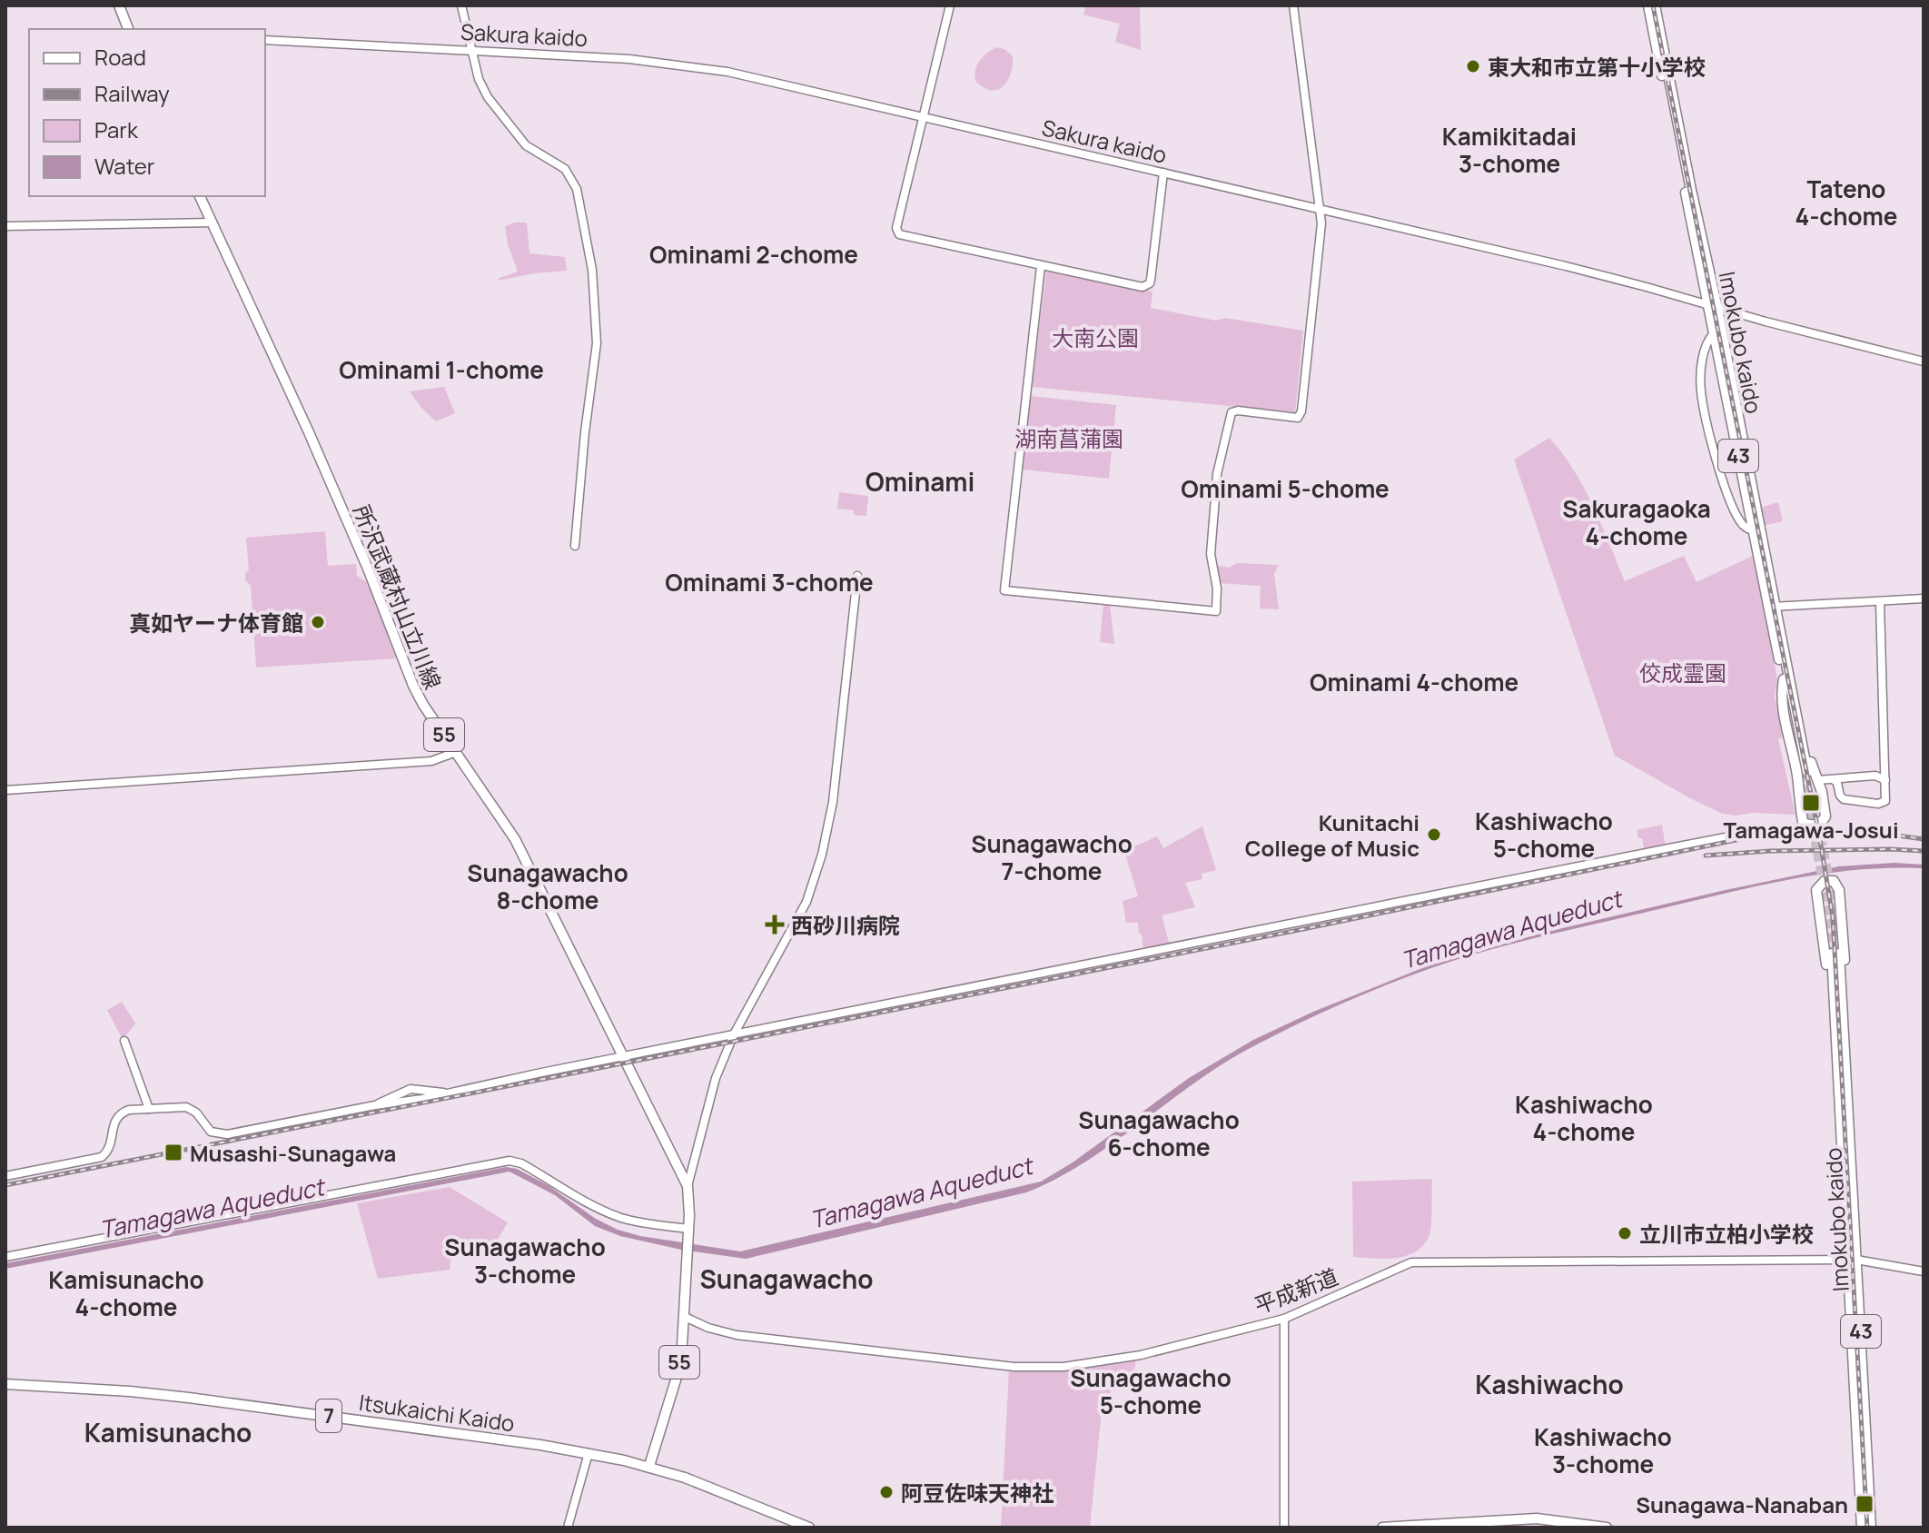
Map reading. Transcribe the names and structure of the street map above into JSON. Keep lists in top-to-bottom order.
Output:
{
  "streets": {
    "main road": [
      "Imokubo kaido",
      "43",
      "所沢武蔵村山立川線",
      "55",
      "Itsukaichi Kaido",
      "7"
    ],
    "street": ["Sakura kaido", "平成新道"]
  },
  "crossings": [
    ["Sakura kaido", "Imokubo kaido"],
    ["Imokubo kaido", "平成新道"],
    ["所沢武蔵村山立川線", "55"],
    ["55", "平成新道"],
    ["55", "Itsukaichi Kaido"]
  ],
  "districts": [
    "Kamikitadai 3-chome",
    "Tateno 4-chome",
    "Ominami 2-chome",
    "Ominami 1-chome",
    "Ominami",
    "Ominami 5-chome",
    "Sakuragaoka 4-chome",
    "Ominami 3-chome",
    "Ominami 4-chome",
    "Kashiwacho 5-chome",
    "Sunagawacho 7-chome",
    "Sunagawacho 8-chome",
    "Kashiwacho 4-chome",
    "Sunagawacho 6-chome",
    "Sunagawacho 3-chome",
    "Sunagawacho",
    "Kamisunacho 4-chome",
    "Sunagawacho 5-chome",
    "Kashiwacho",
    "Kamisunacho",
    "Kashiwacho 3-chome"
  ],
  "water": ["Tamagawa Aqueduct"],
  "parks": ["大南公園", "湖南菖蒲園", "佼成霊園"],
  "places": {
    "other": [
      "東大和市立第十小学校",
      "真如ヤーナ体育館",
      "Kunitachi College of Music",
      "立川市立柏小学校",
      "阿豆佐味天神社"
    ],
    "transit": ["Tamagawa-Josui", "Musashi-Sunagawa", "Sunagawa-Nanaban"],
    "health": ["西砂川病院"]
  },
  "legend": [
    "Road",
    "Railway",
    "Park",
    "Water"
  ]
}
